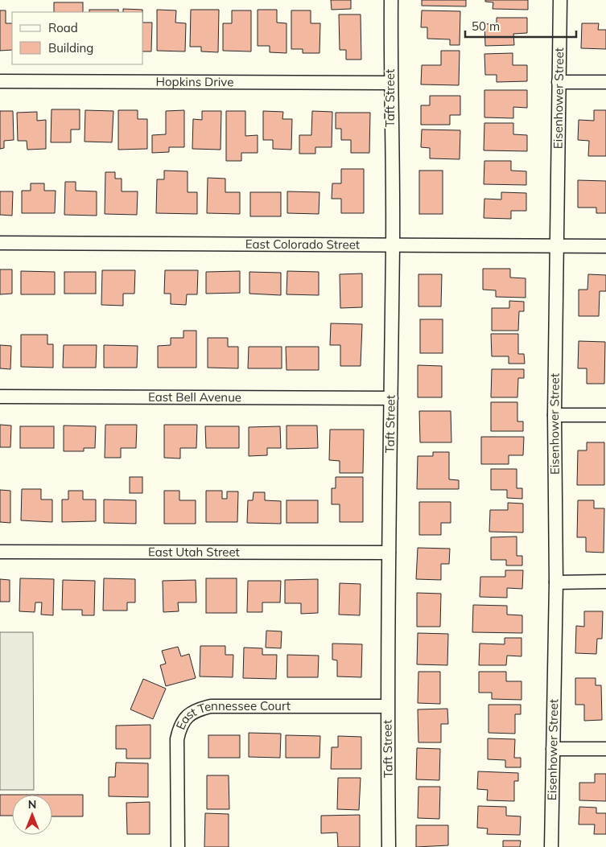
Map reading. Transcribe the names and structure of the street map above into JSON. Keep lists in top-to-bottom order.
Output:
{
  "streets": {
    "street": [
      "Hopkins Drive",
      "Taft Street",
      "Eisenhower Street",
      "East Colorado Street",
      "East Bell Avenue",
      "East Utah Street",
      "East Tennessee Court"
    ]
  },
  "crossings": [
    ["Hopkins Drive", "Taft Street"],
    ["Taft Street", "East Colorado Street"],
    ["Taft Street", "East Bell Avenue"],
    ["Taft Street", "East Utah Street"],
    ["Taft Street", "East Tennessee Court"],
    ["Eisenhower Street", "East Colorado Street"]
  ],
  "legend": ["Road", "Building"],
  "scale_bar": "50 m",
  "north": "top"
}
